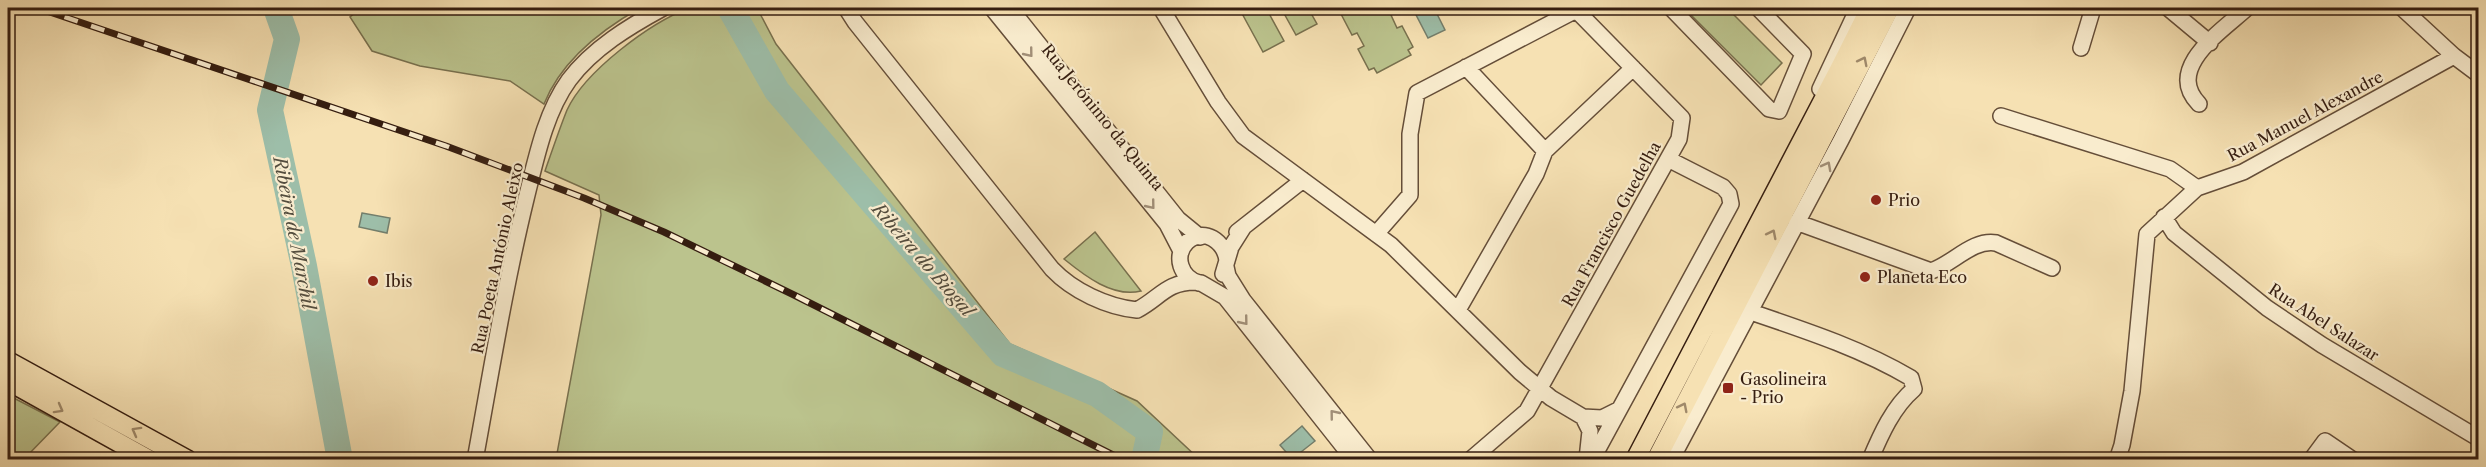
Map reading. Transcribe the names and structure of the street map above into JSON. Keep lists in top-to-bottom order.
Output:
{
  "streets": {
    "street": [
      "Rua Manuel Alexandre",
      "Rua Jerónimo da Quinta",
      "Rua Francisco Guedelha",
      "Rua Poeta António Aleixo",
      "Rua Abel Salazar"
    ]
  },
  "water": ["Ribeira de Marchil", "Ribeira do Biogal"],
  "places": {
    "other": ["Prio", "Planeta Eco", "Ibis"],
    "transit": ["Gasolineira - Prio"]
  }
}
